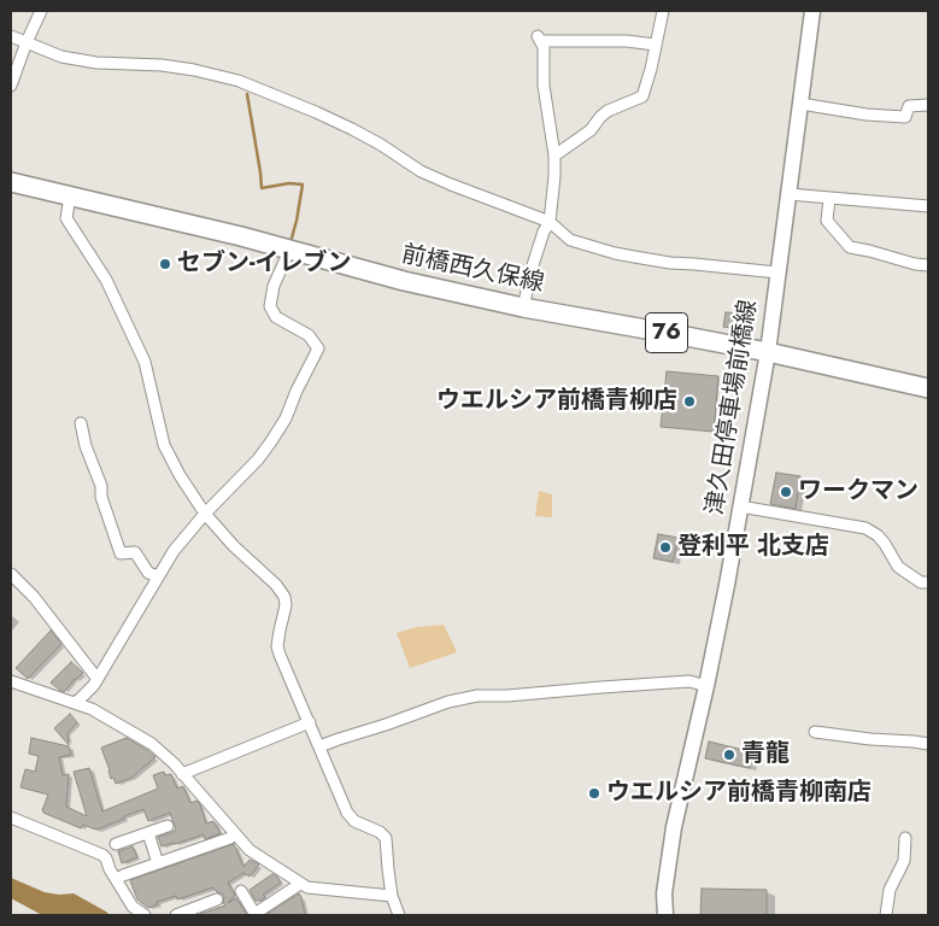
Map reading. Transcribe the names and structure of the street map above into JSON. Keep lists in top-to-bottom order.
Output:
{
  "streets": {
    "main road": ["前橋西久保線", "76", "津久田停車場前橋線"]
  },
  "crossings": [
    ["前橋西久保線", "津久田停車場前橋線"]
  ],
  "places": [
    "セブン-イレブン",
    "ウエルシア前橋青柳店",
    "ワークマン",
    "登利平 北支店",
    "青龍",
    "ウエルシア前橋青柳南店"
  ]
}
